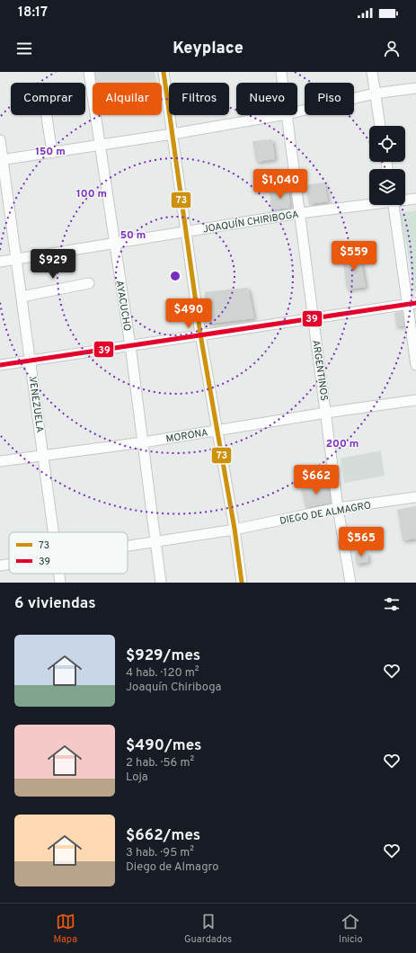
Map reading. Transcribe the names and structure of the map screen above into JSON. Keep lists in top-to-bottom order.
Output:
{
  "streets": {
    "street": [
      "JOAQUÍN CHIRIBOGA",
      "AYACUCHO",
      "ARGENTINOS",
      "VENEZUELA",
      "MORONA",
      "DIEGO DE ALMAGRO"
    ]
  },
  "crossings": [
    ["JOAQUÍN CHIRIBOGA", "AYACUCHO"],
    ["JOAQUÍN CHIRIBOGA", "ARGENTINOS"],
    ["JOAQUÍN CHIRIBOGA", "VENEZUELA"],
    ["AYACUCHO", "MORONA"],
    ["AYACUCHO", "DIEGO DE ALMAGRO"],
    ["ARGENTINOS", "MORONA"],
    ["ARGENTINOS", "DIEGO DE ALMAGRO"],
    ["VENEZUELA", "MORONA"]
  ],
  "lines": ["transit line 73", "transit line 39"],
  "legend": ["73", "39"],
  "page": {
    "status": "18:17",
    "header": "Keyplace",
    "chip": [
      "Comprar",
      "Alquilar",
      "Filtros",
      "Nuevo",
      "Piso"
    ],
    "price": [
      "$1,040",
      "$559",
      "$929",
      "$490",
      "$662",
      "$565"
    ],
    "heading": "6 viviendas",
    "list": [
      {
        "name": "$929/mes",
        "note": "4 hab. · 120 m² · Joaquín Chiriboga"
      },
      {
        "name": "$490/mes",
        "note": "2 hab. · 56 m² · Loja"
      },
      {
        "name": "$662/mes",
        "note": "3 hab. · 95 m² · Diego de Almagro"
      }
    ],
    "tabs": ["Mapa", "Guardados", "Inicio"]
  },
  "rings": [
    "150 m",
    "100 m",
    "50 m",
    "200 m"
  ]
}
